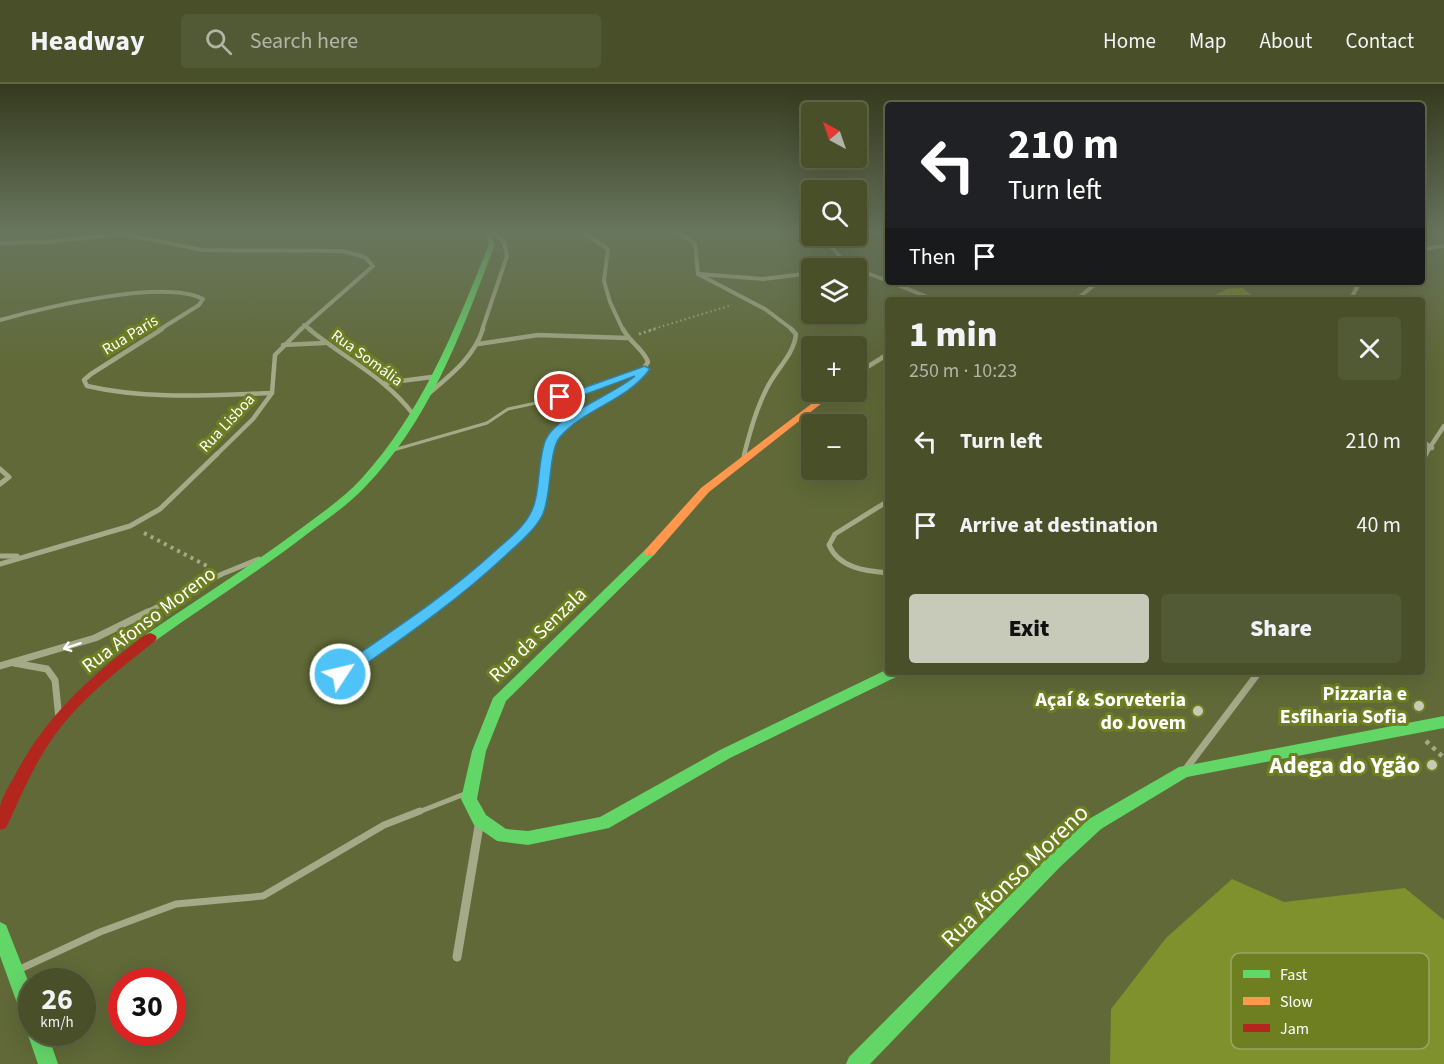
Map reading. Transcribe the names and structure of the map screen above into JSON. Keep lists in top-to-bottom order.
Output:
{
  "streets": {
    "main road": ["Rua Afonso Moreno", "Rua da Senzala"],
    "street": ["Rua Paris", "Rua Somália", "Rua Lisboa"]
  },
  "crossings": [
    ["Rua Paris", "Rua Lisboa"],
    ["Rua Somália", "Rua Afonso Moreno"]
  ],
  "places": ["Pizzaria e Esfiharia Sofia", "Açaí & Sorveteria do Jovem", "Adega do Ygão"],
  "legend": ["Fast", "Slow", "Jam"],
  "north": "top left",
  "page": {
    "header": "Headway",
    "search": "Search here",
    "nav": [
      "Home",
      "Map",
      "About",
      "Contact"
    ],
    "map_buttons": ["+", "−"],
    "turn": ["210 m", "Turn left"],
    "then": "Then",
    "heading": ["1 min", "250 m · 10:23"],
    "list": [
      {
        "name": "Turn left",
        "value": "210 m"
      },
      {
        "name": "Arrive at destination",
        "value": "40 m"
      }
    ],
    "buttons": ["Exit", "Share"],
    "speed": "26 km/h",
    "limit": "30"
  }
}
